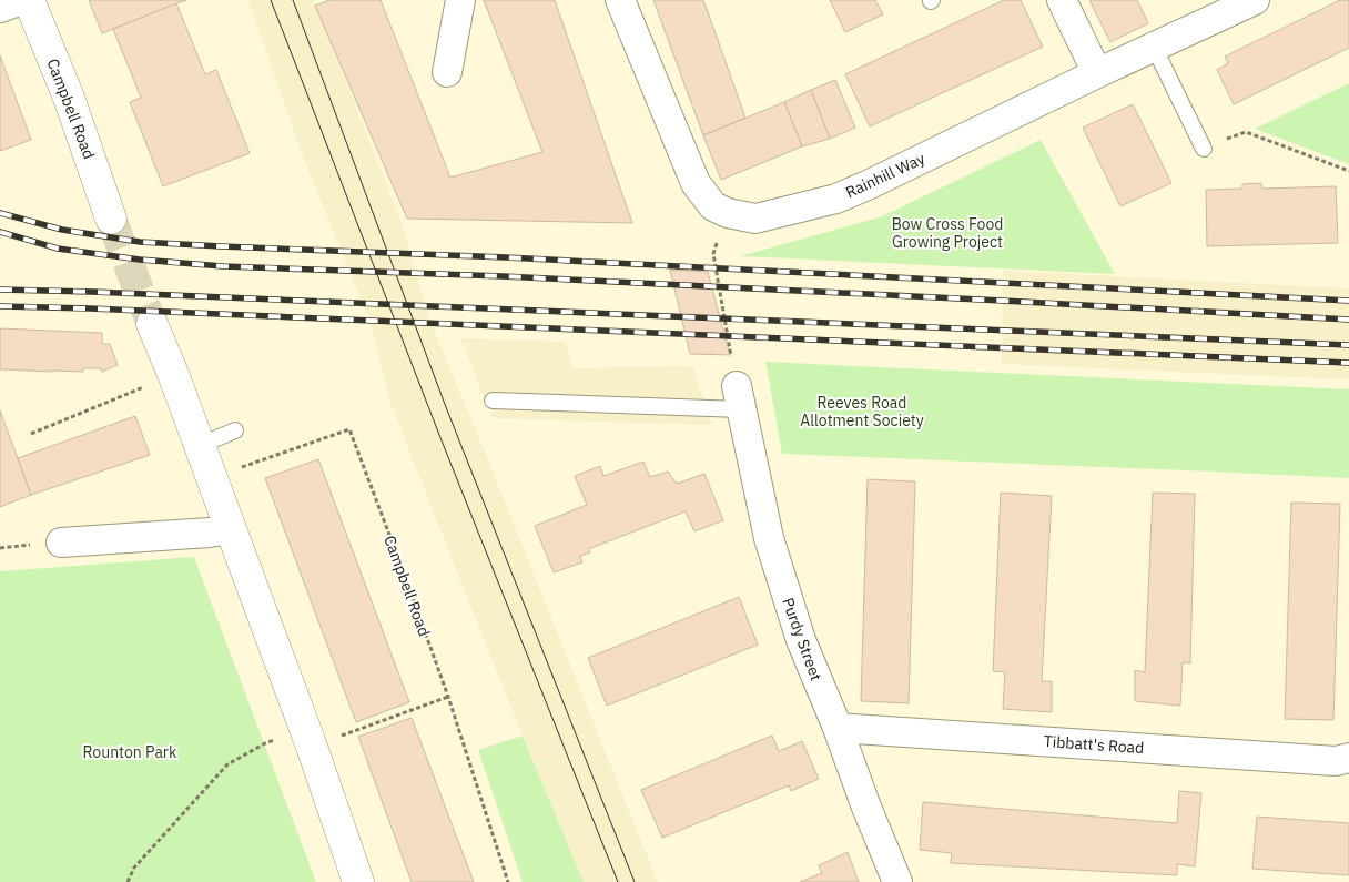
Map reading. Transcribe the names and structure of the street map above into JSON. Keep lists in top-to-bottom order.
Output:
{
  "streets": {
    "street": [
      "Campbell Road",
      "Rainhill Way",
      "Purdy Street",
      "Tibbatt's Road"
    ]
  },
  "crossings": [
    ["Purdy Street", "Tibbatt's Road"]
  ],
  "parks": ["Bow Cross Food Growing Project", "Reeves Road Allotment Society", "Rounton Park"]
}
